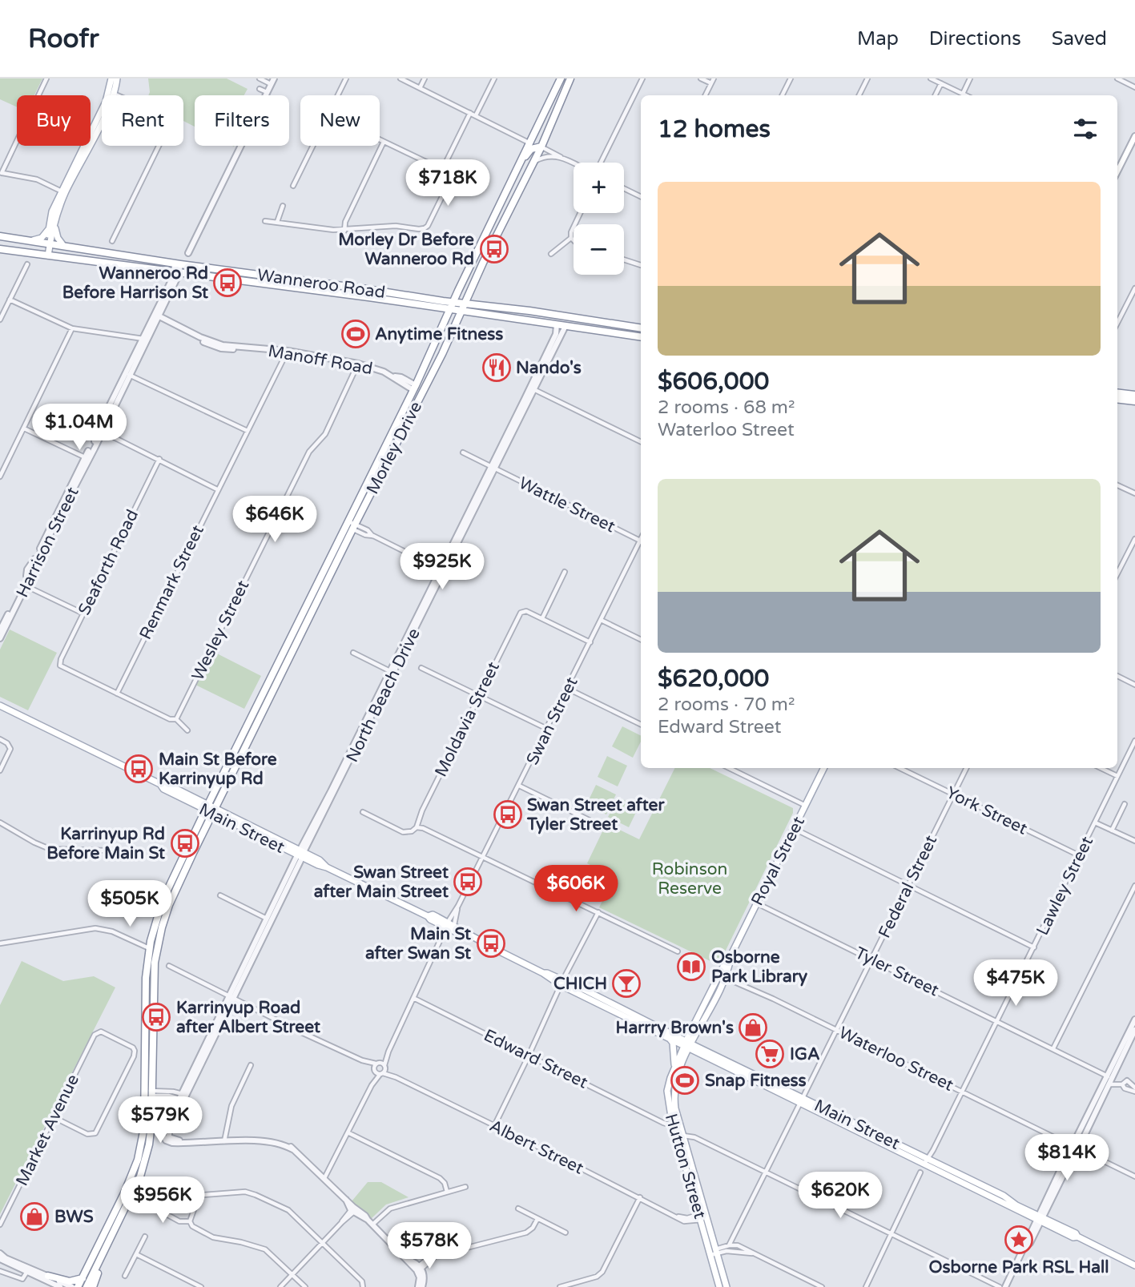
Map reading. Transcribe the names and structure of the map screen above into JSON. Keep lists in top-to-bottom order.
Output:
{
  "streets": {
    "highway": ["Wanneroo Road", "Morley Drive"],
    "main road": ["Main Street", "Royal Street", "Hutton Street"],
    "street": [
      "Manoff Road",
      "Wattle Street",
      "Harrison Street",
      "Seaforth Road",
      "Renmark Street",
      "Wesley Street",
      "North Beach Drive",
      "Moldavia Street",
      "Swan Street",
      "York Street",
      "Lawley Street",
      "Federal Street",
      "Tyler Street",
      "Edward Street",
      "Waterloo Street",
      "Market Avenue",
      "Albert Street"
    ]
  },
  "crossings": [
    ["Wanneroo Road", "Morley Drive"],
    ["Wanneroo Road", "Harrison Street"],
    ["Wanneroo Road", "North Beach Drive"],
    ["Manoff Road", "Morley Drive"],
    ["Manoff Road", "Harrison Street"],
    ["Manoff Road", "Renmark Street"],
    ["Manoff Road", "Wesley Street"],
    ["Morley Drive", "Main Street"],
    ["Wattle Street", "North Beach Drive"],
    ["Seaforth Road", "Renmark Street"],
    ["North Beach Drive", "Main Street"],
    ["North Beach Drive", "Albert Street"],
    ["Swan Street", "Main Street"],
    ["Swan Street", "Edward Street"],
    ["Swan Street", "Albert Street"],
    ["York Street", "Lawley Street"],
    ["York Street", "Federal Street"],
    ["Main Street", "Royal Street"],
    ["Main Street", "Lawley Street"],
    ["Main Street", "Federal Street"],
    ["Main Street", "Hutton Street"],
    ["Royal Street", "Tyler Street"],
    ["Royal Street", "Waterloo Street"],
    ["Royal Street", "Hutton Street"],
    ["Lawley Street", "Tyler Street"],
    ["Lawley Street", "Waterloo Street"],
    ["Federal Street", "Tyler Street"],
    ["Federal Street", "Waterloo Street"],
    ["Edward Street", "Hutton Street"],
    ["Albert Street", "Hutton Street"]
  ],
  "parks": ["Robinson Reserve"],
  "places": {
    "bus stop": [
      "Morley Dr Before Wanneroo Rd",
      "Wanneroo Rd Before Harrison St",
      "Main St Before Karrinyup Rd",
      "Swan Street after Tyler Street",
      "Karrinyup Rd Before Main St",
      "Swan Street after Main Street",
      "Main St after Swan St",
      "Karrinyup Road after Albert Street"
    ],
    "sports": ["Anytime Fitness", "Snap Fitness"],
    "restaurant": ["Nando's"],
    "library": ["Osborne Park Library"],
    "bar": ["CHICH"],
    "shop": ["Harrry Brown's", "BWS"],
    "supermarket": ["IGA"],
    "place": ["Osborne Park RSL Hall"]
  },
  "page": {
    "header": "Roofr",
    "nav": ["Map", "Directions", "Saved"],
    "chip": [
      "Buy",
      "Rent",
      "Filters",
      "New"
    ],
    "heading": "12 homes",
    "price": [
      "$718K",
      "$1.04M",
      "$646K",
      "$925K",
      "$606K",
      "$505K",
      "$475K",
      "$579K",
      "$814K",
      "$620K",
      "$956K",
      "$578K"
    ],
    "map_buttons": ["+", "−"],
    "list": [
      {
        "name": "$606,000",
        "note": "2 rooms · 68 m² · Waterloo Street"
      },
      {
        "name": "$620,000",
        "note": "2 rooms · 70 m² · Edward Street"
      }
    ]
  }
}
